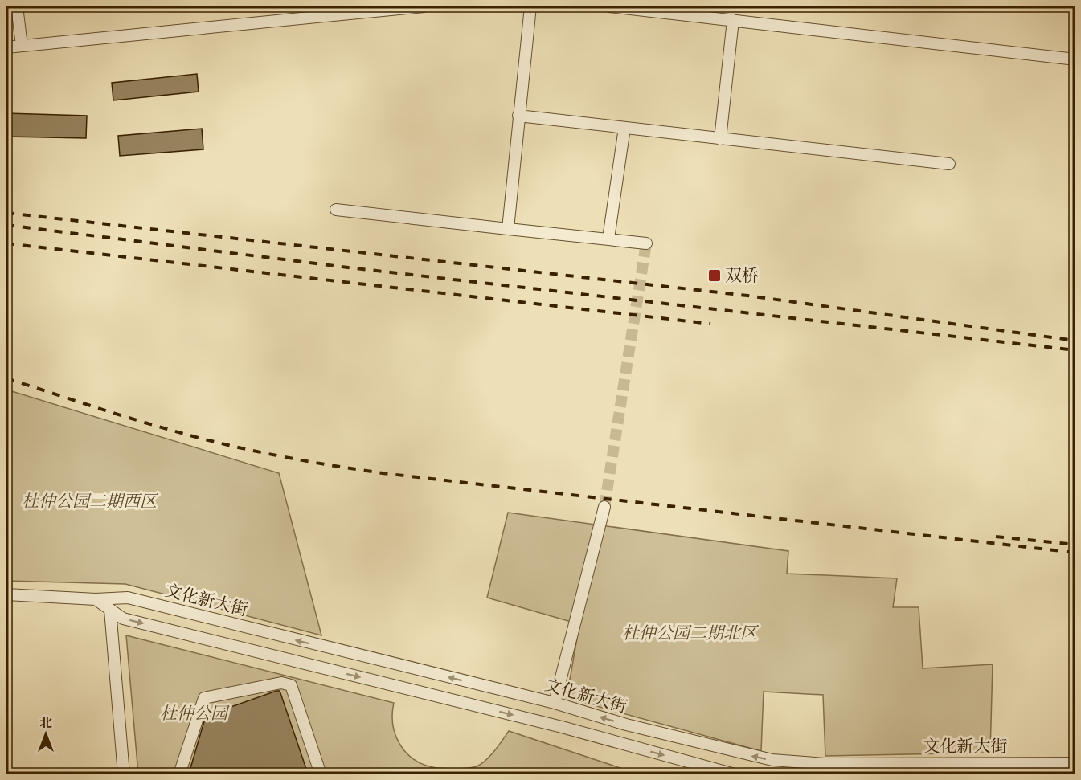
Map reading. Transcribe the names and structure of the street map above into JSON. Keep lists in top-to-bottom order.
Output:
{
  "streets": {
    "street": ["文化新大街"]
  },
  "parks": ["杜仲公园二期西区", "杜仲公园二期北区", "杜仲公园"],
  "places": {
    "transit": ["双桥"]
  },
  "north": "top"
}
